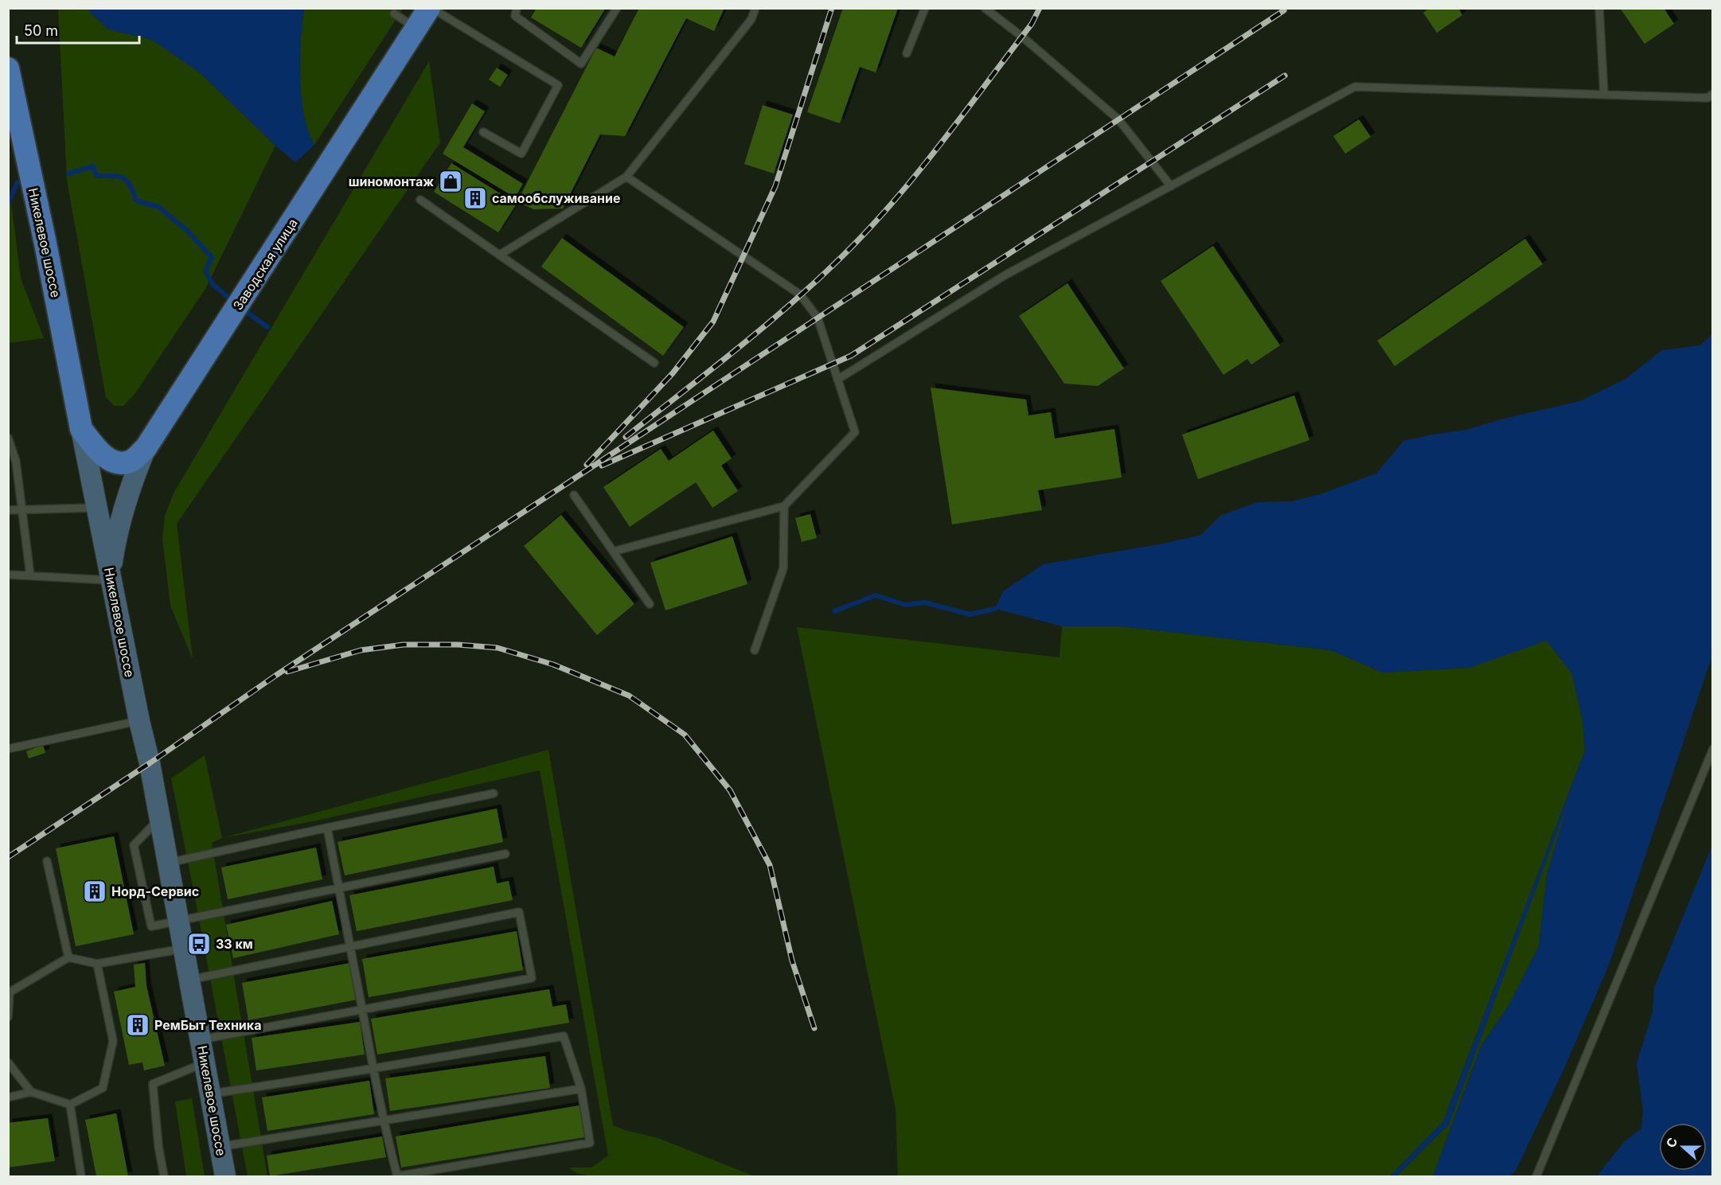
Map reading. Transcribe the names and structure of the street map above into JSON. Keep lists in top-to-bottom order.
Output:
{
  "streets": {
    "main road": ["Никелевое шоссе", "Заводская улица"]
  },
  "crossings": [
    ["Никелевое шоссе", "Заводская улица"]
  ],
  "places": {
    "shop": ["шиномонтаж"],
    "building": ["самообслуживание", "Норд-Сервис", "РемБыт Техника"],
    "bus stop": ["33 км"]
  },
  "scale_bar": "50 m",
  "north": "left"
}
